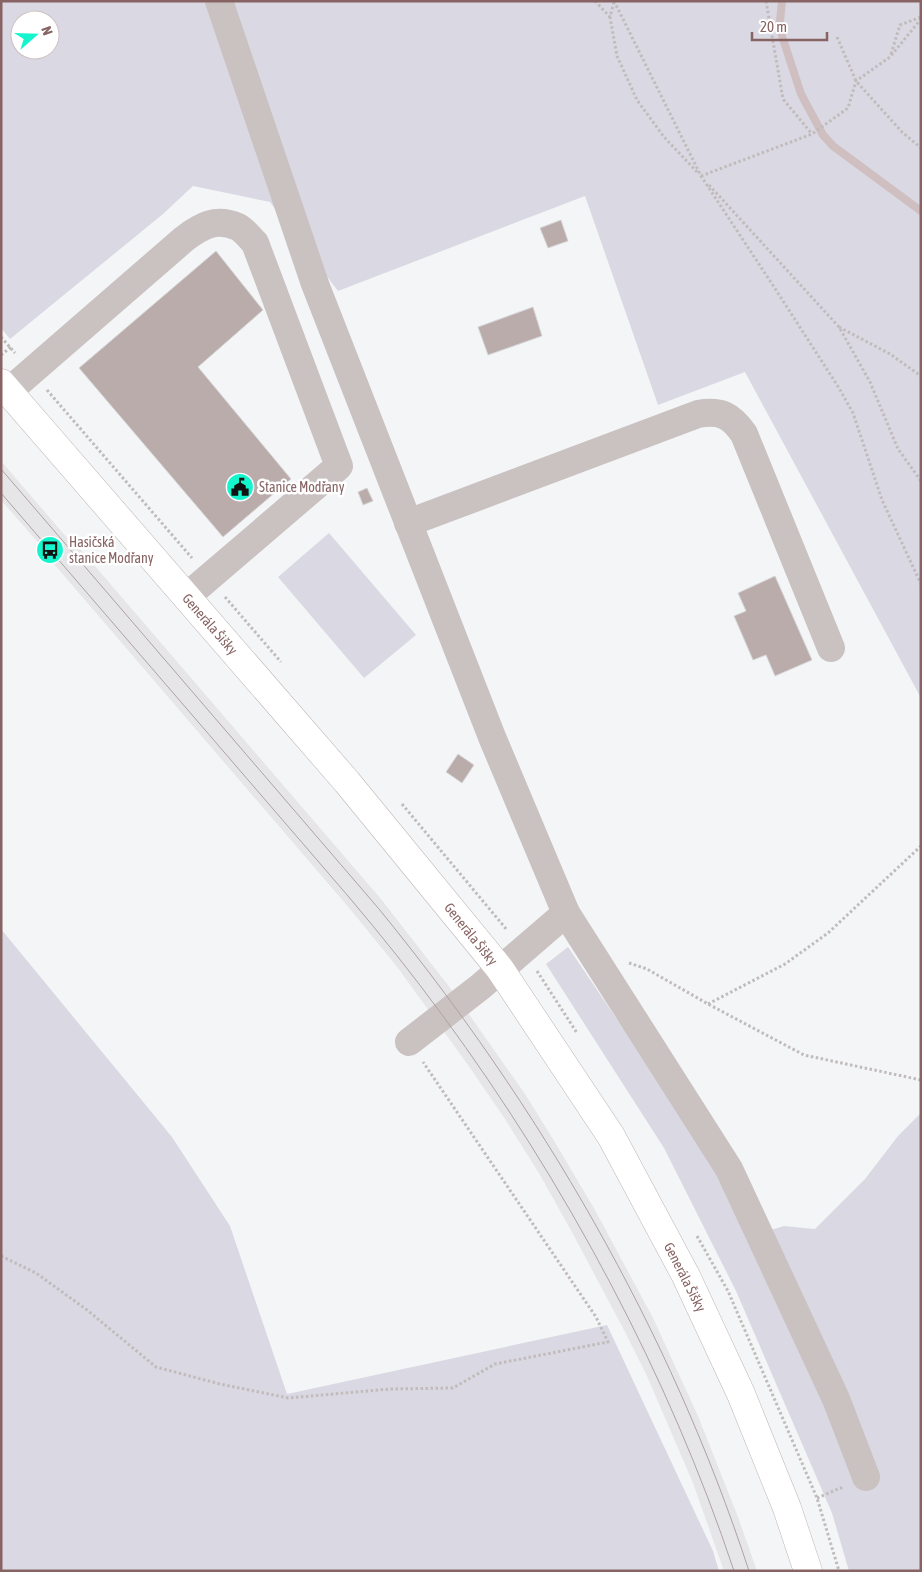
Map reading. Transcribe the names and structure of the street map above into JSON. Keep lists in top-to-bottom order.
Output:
{
  "streets": {
    "main road": ["Generála Šišky"]
  },
  "places": {
    "public building": ["Stanice Modřany"],
    "bus stop": ["Hasičská stanice Modřany"]
  },
  "scale_bar": "20 m",
  "north": "right"
}
